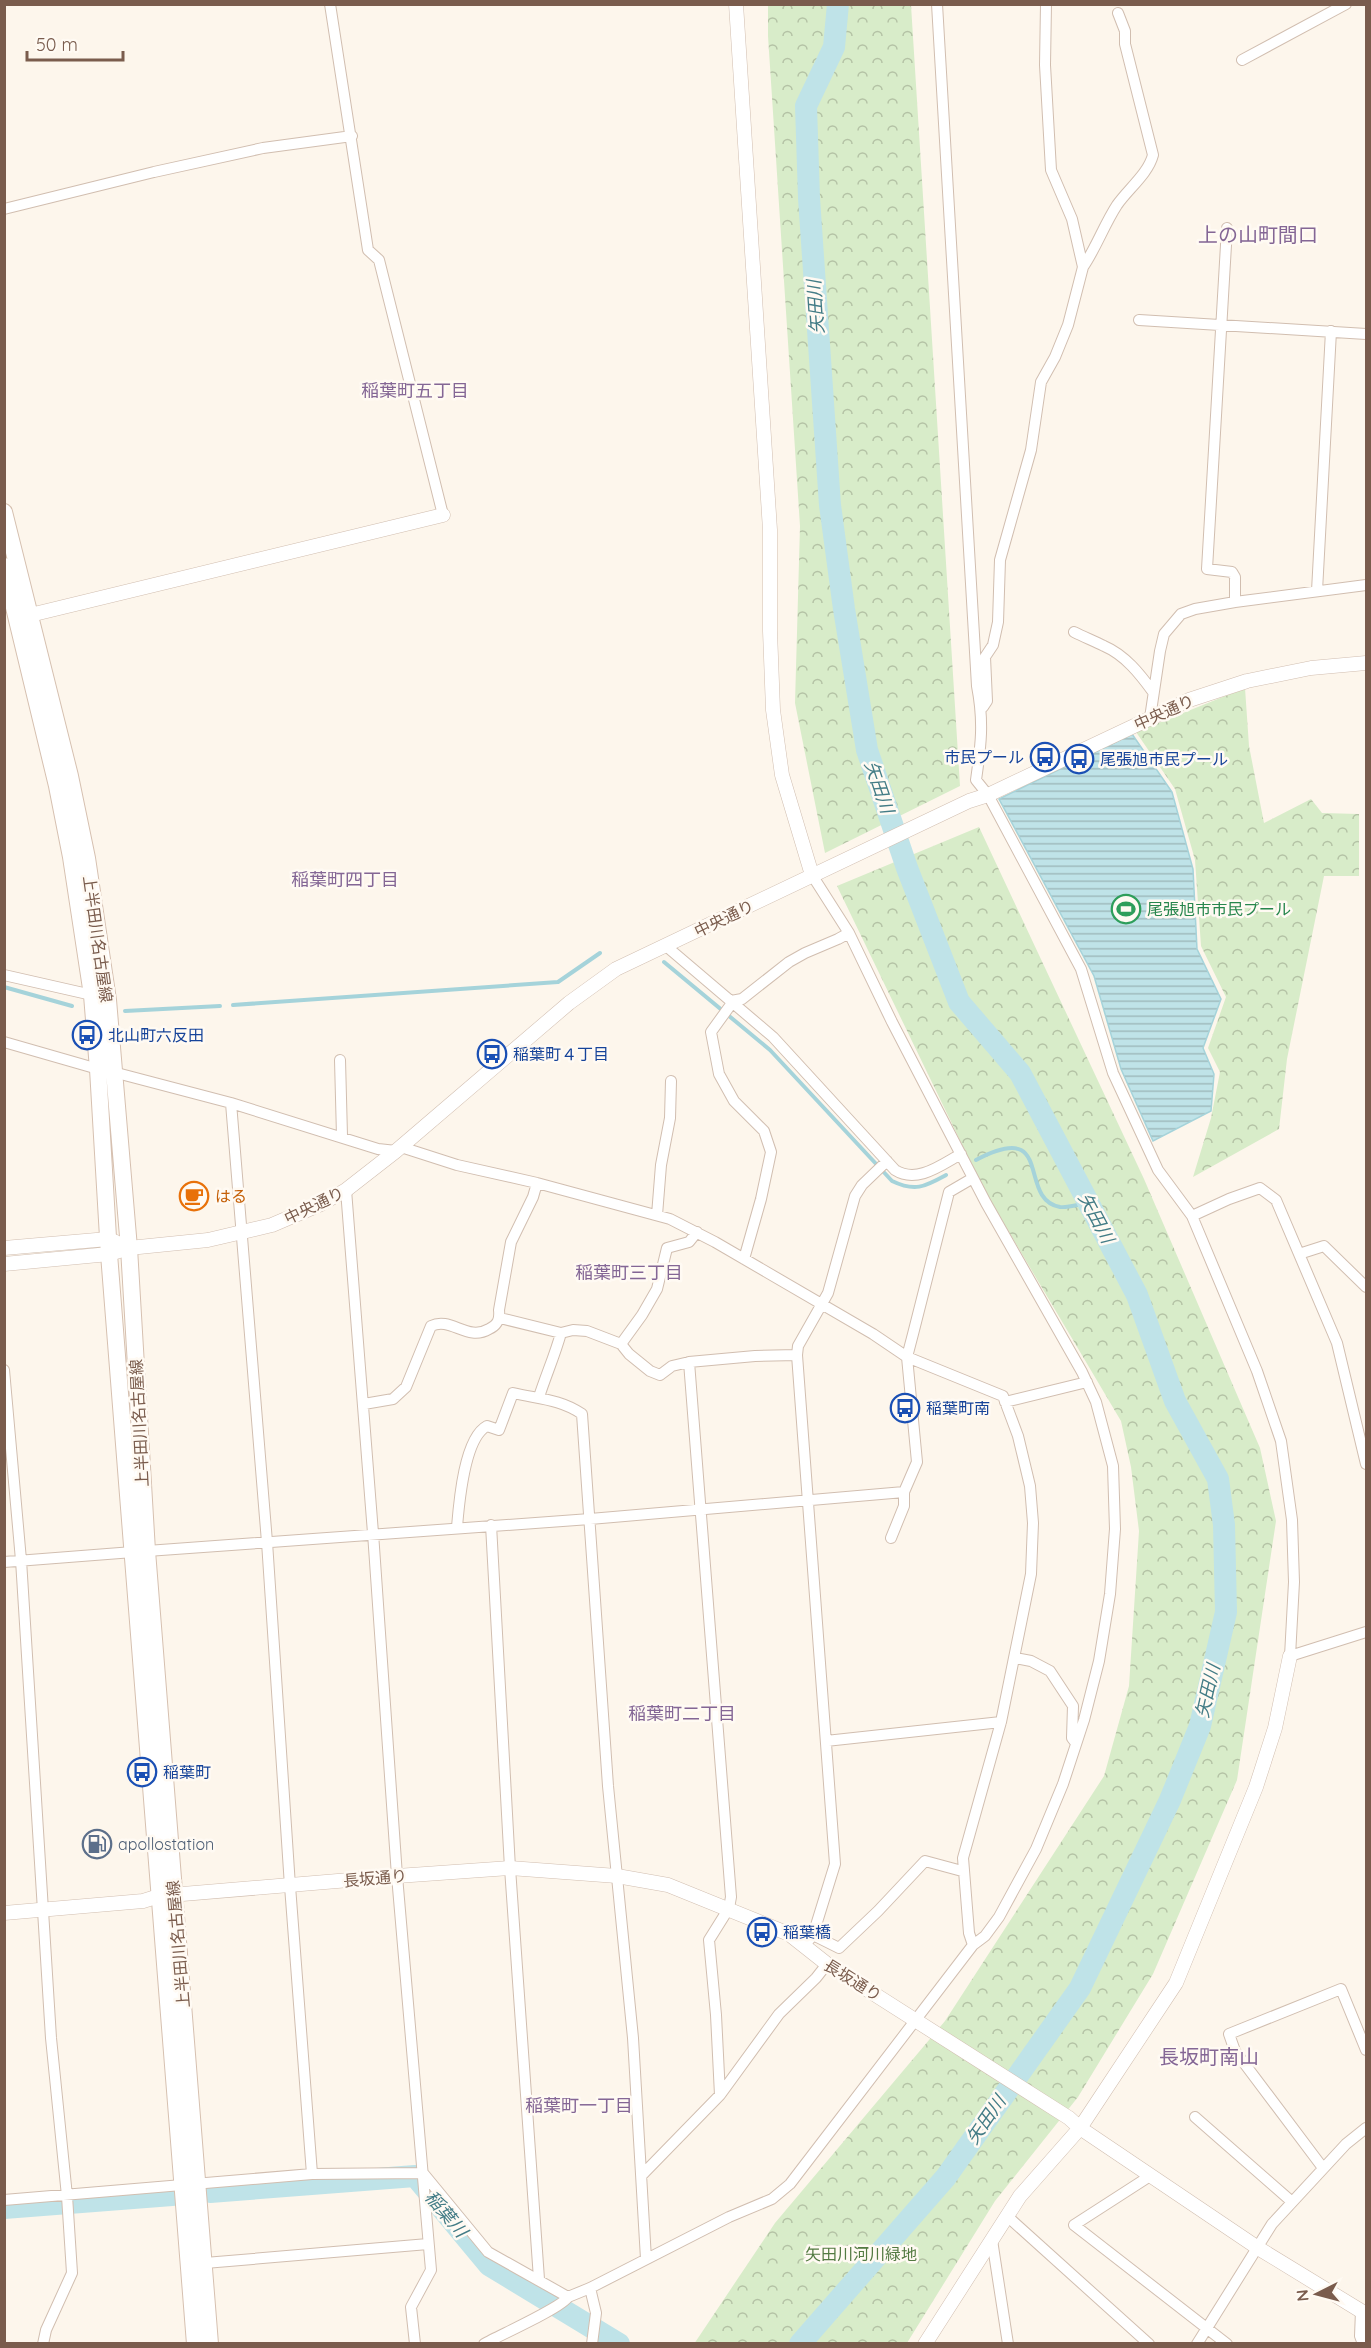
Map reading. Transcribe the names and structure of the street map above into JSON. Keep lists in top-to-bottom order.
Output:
{
  "streets": {
    "main road": ["上半田川名古屋線"],
    "street": ["中央通り", "長坂通り"]
  },
  "crossings": [
    ["中央通り", "上半田川名古屋線"],
    ["上半田川名古屋線", "長坂通り"]
  ],
  "districts": [
    "上の山町間口",
    "稲葉町五丁目",
    "稲葉町四丁目",
    "稲葉町三丁目",
    "稲葉町二丁目",
    "長坂町南山",
    "稲葉町一丁目"
  ],
  "water": ["矢田川", "稲葉川"],
  "parks": ["矢田川河川緑地"],
  "places": {
    "bus stop": [
      "市民プール",
      "尾張旭市民プール",
      "北山町六反田",
      "稲葉町４丁目",
      "稲葉町南",
      "稲葉町",
      "稲葉橋"
    ],
    "sports": ["尾張旭市市民プール"],
    "cafe": ["はる"],
    "fuel station": ["apollostation"]
  },
  "scale_bar": "50 m",
  "north": "left"
}
